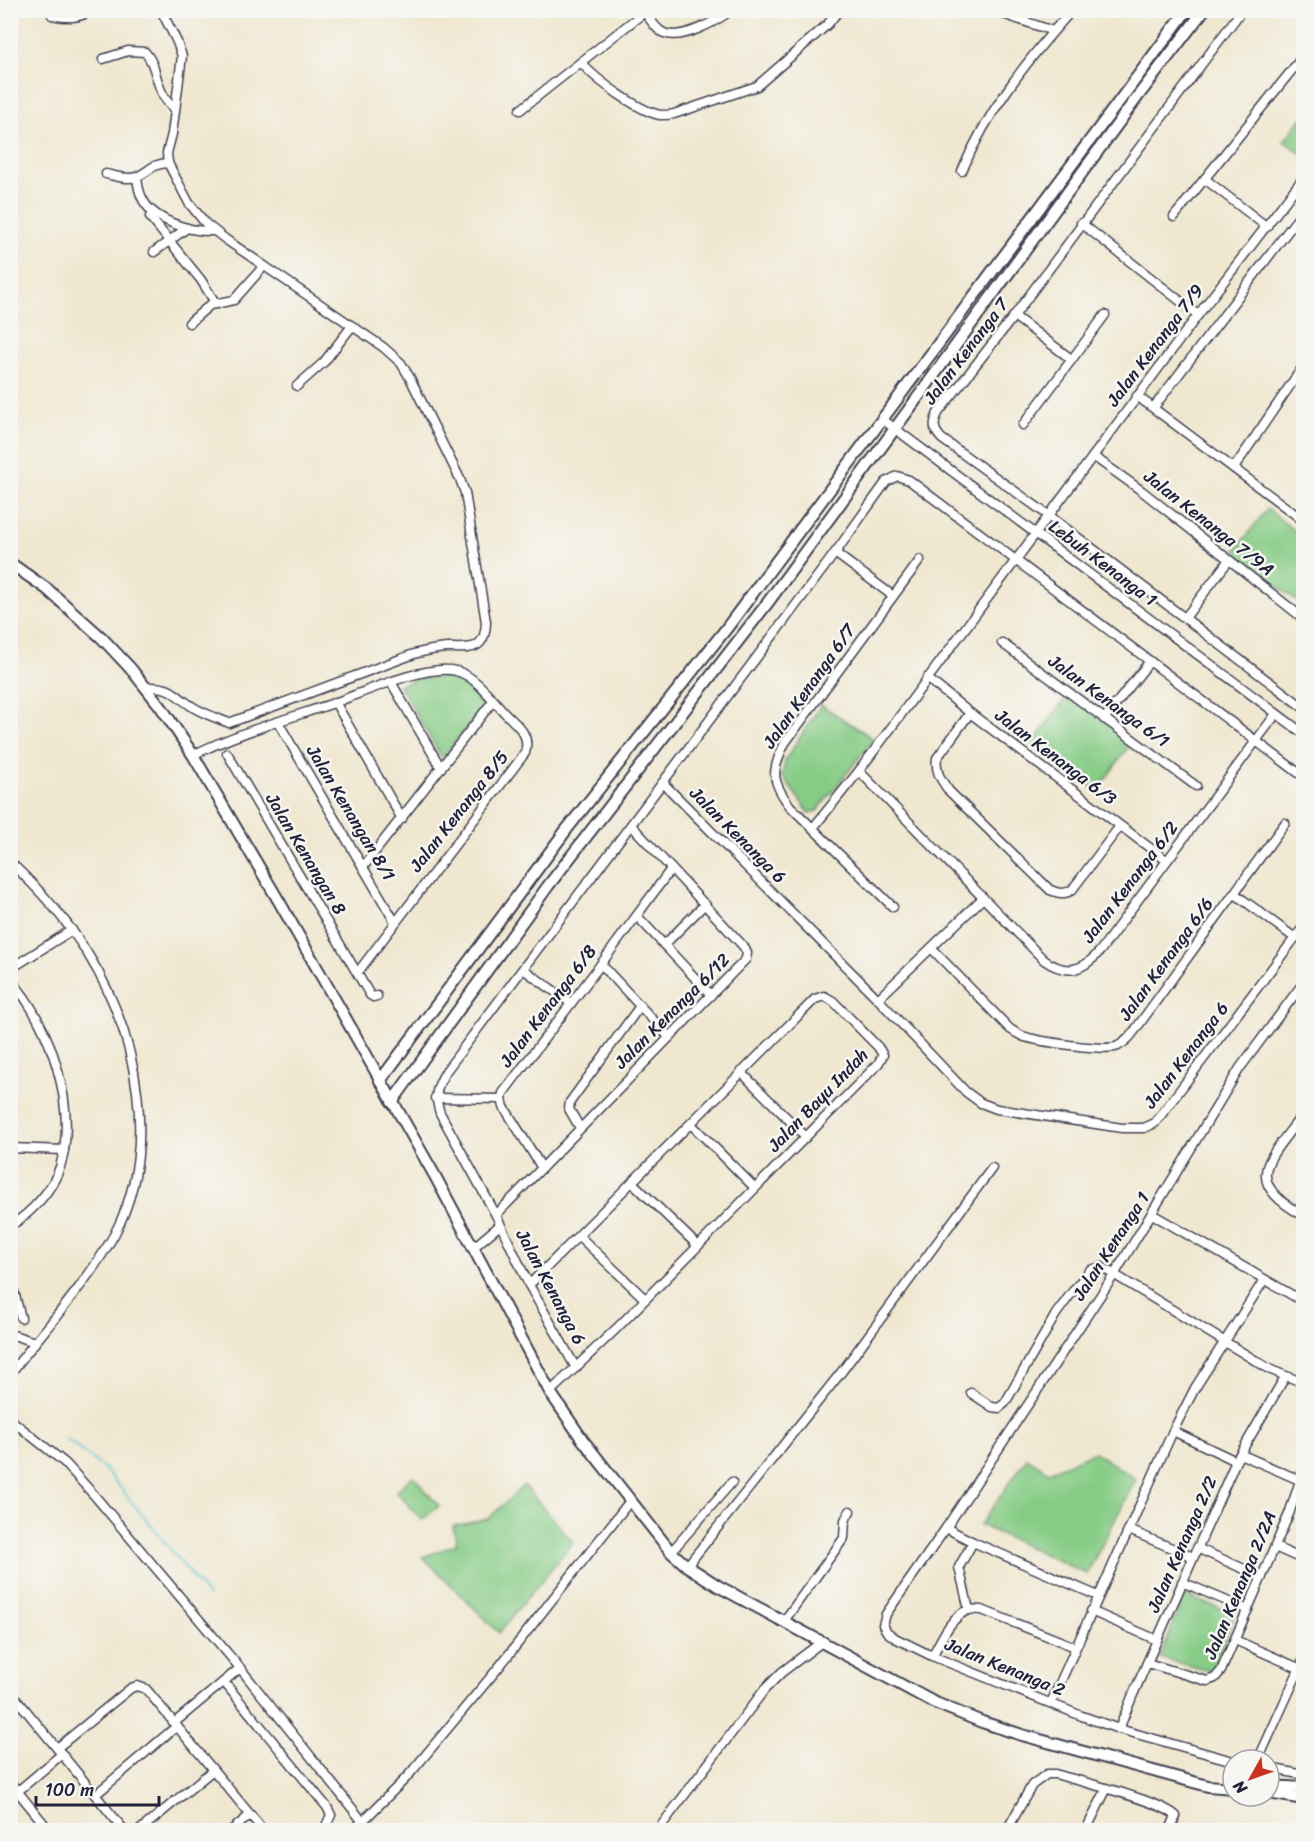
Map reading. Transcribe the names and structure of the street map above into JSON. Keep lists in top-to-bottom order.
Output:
{
  "streets": {
    "street": [
      "Jalan Kenanga 7/9",
      "Jalan Kenanga 7",
      "Jalan Kenanga 7/9A",
      "Lebuh Kenanga 1",
      "Jalan Kenanga 6/7",
      "Jalan Kenanga 6/1",
      "Jalan Kenanga 6/3",
      "Jalan Kenanga 8/5",
      "Jalan Kenangan 8/1",
      "Jalan Kenanga 6",
      "Jalan Kenangan 8",
      "Jalan Kenanga 6/2",
      "Jalan Kenanga 6/6",
      "Jalan Kenanga 6/8",
      "Jalan Kenanga 6/12",
      "Jalan Bayu Indah",
      "Jalan Kenanga 1",
      "Jalan Kenanga 2/2",
      "Jalan Kenanga 2/2A",
      "Jalan Kenanga 2"
    ]
  },
  "crossings": [
    ["Jalan Kenanga 7/9", "Jalan Kenanga 7"],
    ["Jalan Kenanga 7/9", "Jalan Kenanga 7/9A"],
    ["Jalan Kenanga 7/9", "Lebuh Kenanga 1"],
    ["Lebuh Kenanga 1", "Jalan Kenanga 6/2"],
    ["Jalan Kenanga 6/3", "Jalan Kenanga 6/2"],
    ["Jalan Kenanga 8/5", "Jalan Kenangan 8/1"],
    ["Jalan Kenanga 8/5", "Jalan Kenangan 8"],
    ["Jalan Kenanga 6", "Jalan Kenanga 6/12"],
    ["Jalan Kenanga 6", "Jalan Bayu Indah"],
    ["Jalan Kenanga 6/8", "Jalan Kenanga 6/12"],
    ["Jalan Kenanga 1", "Jalan Kenanga 2"],
    ["Jalan Kenanga 2/2", "Jalan Kenanga 2/2A"],
    ["Jalan Kenanga 2/2", "Jalan Kenanga 2"]
  ],
  "scale_bar": "100 m",
  "north": "bottom left"
}
